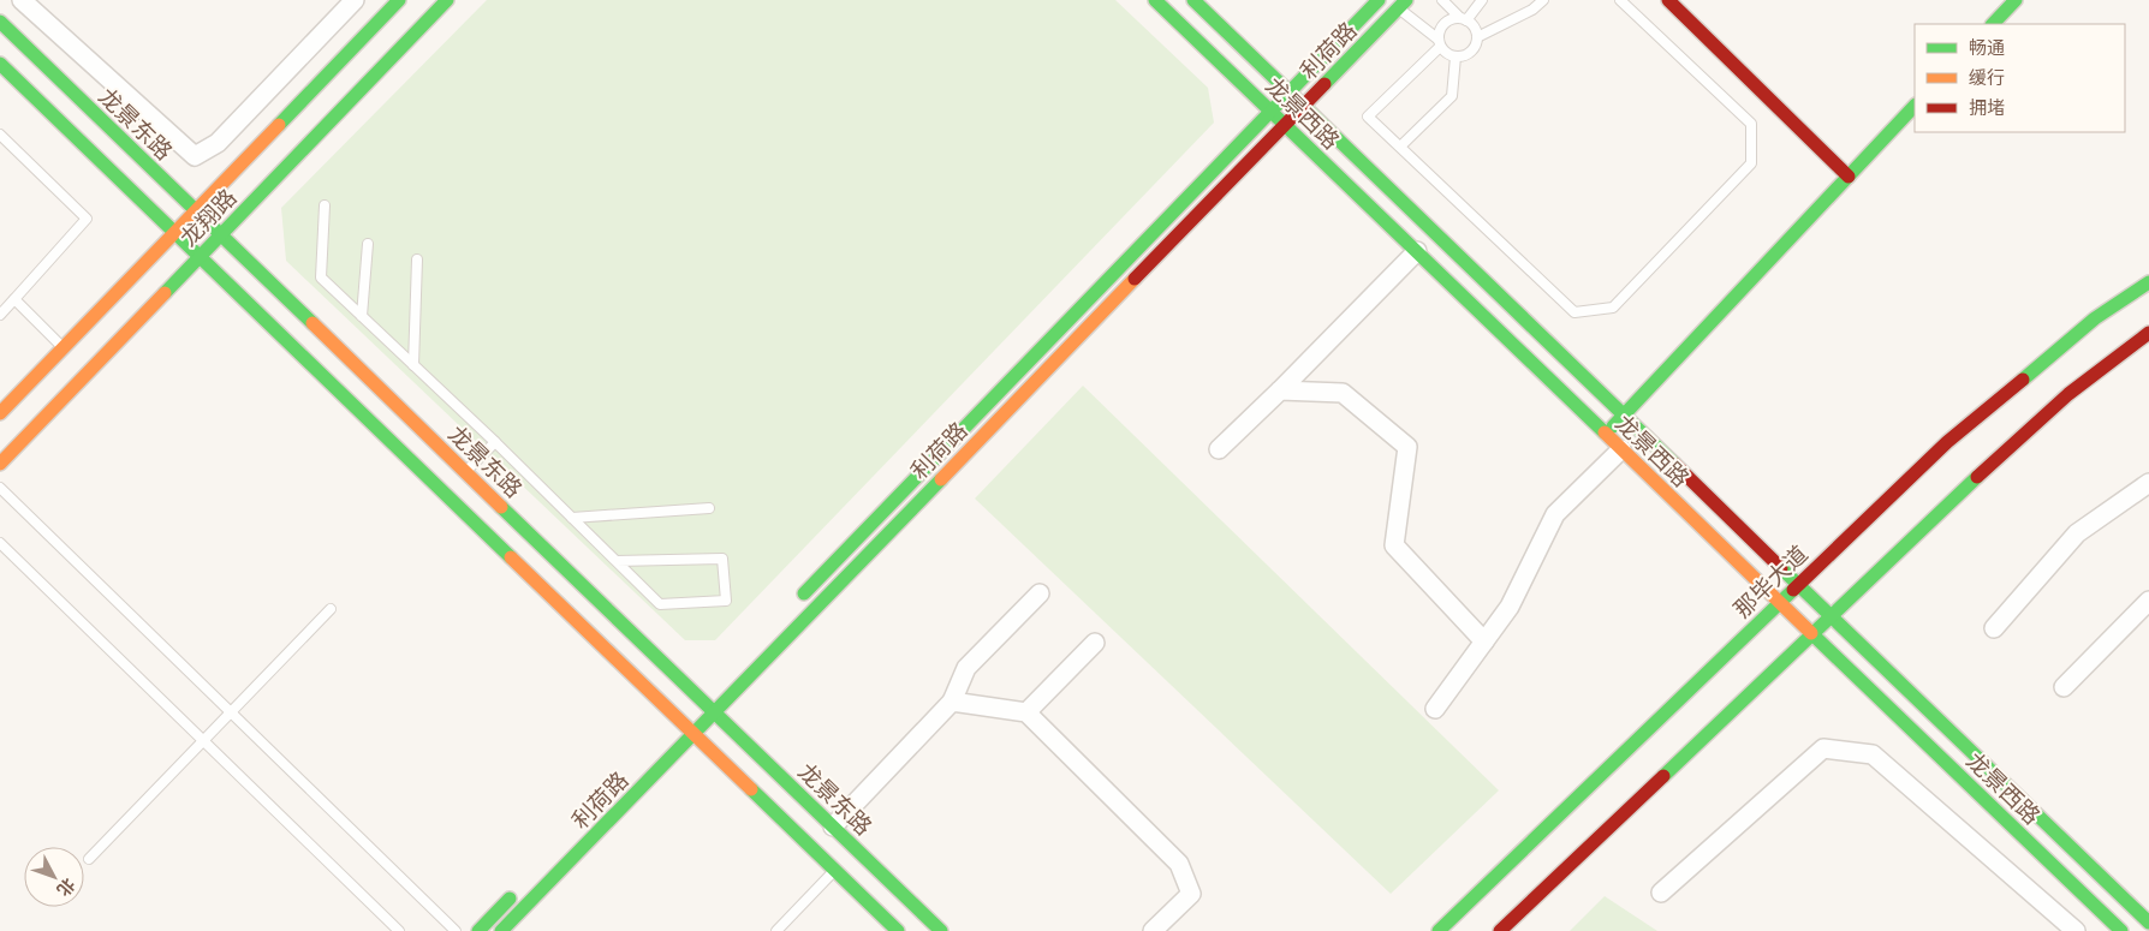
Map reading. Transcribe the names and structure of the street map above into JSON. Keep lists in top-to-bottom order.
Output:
{
  "streets": {
    "main road": [
      "利荷路",
      "龙景西路",
      "龙景东路",
      "龙翔路",
      "那毕大道"
    ]
  },
  "crossings": [
    ["利荷路", "龙景西路"],
    ["利荷路", "龙景东路"],
    ["龙景西路", "那毕大道"],
    ["龙景东路", "龙翔路"]
  ],
  "legend": ["畅通", "缓行", "拥堵"],
  "north": "bottom right"
}
